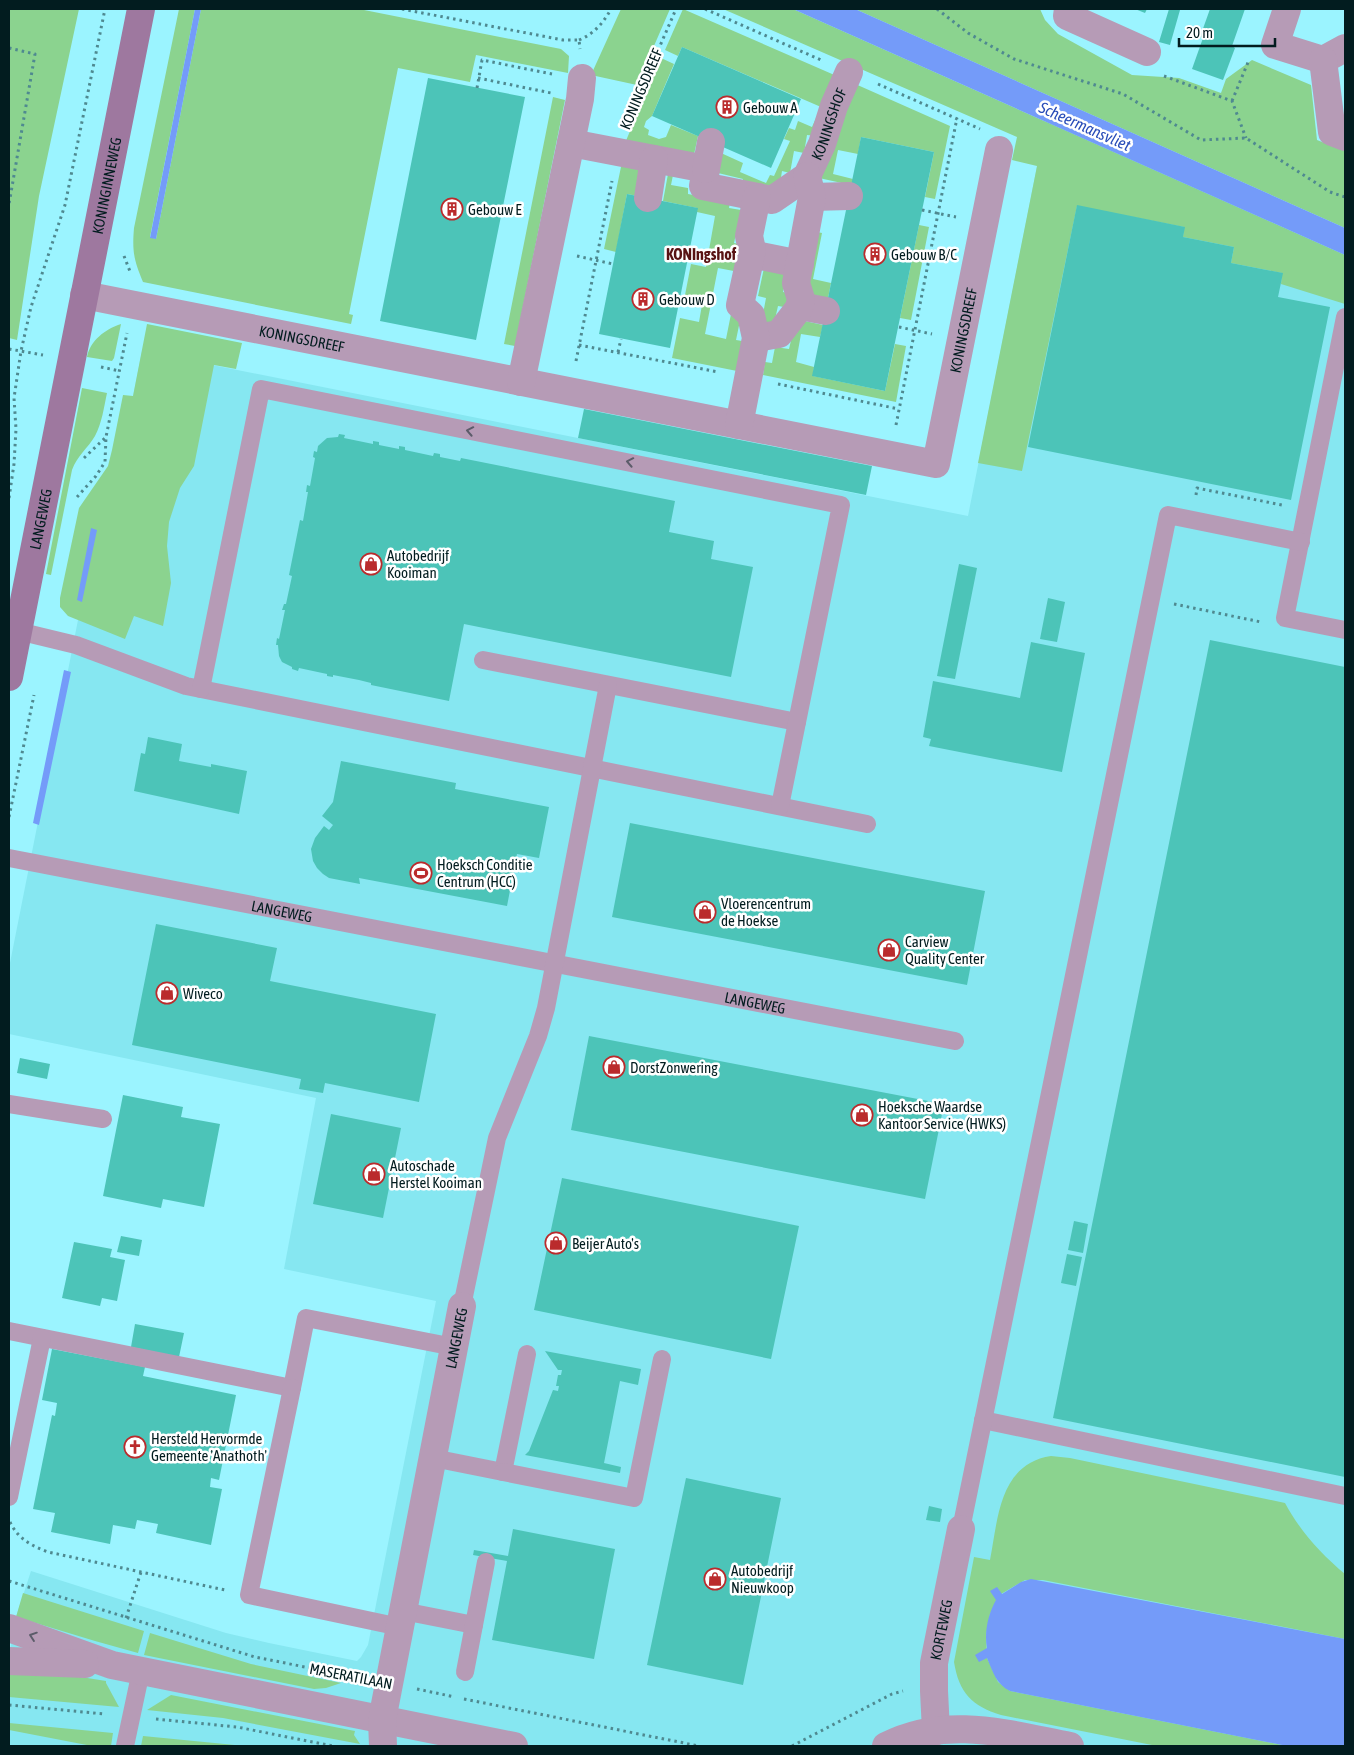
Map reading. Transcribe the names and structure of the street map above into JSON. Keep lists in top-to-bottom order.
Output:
{
  "streets": {
    "main road": ["KONINGINNEWEG", "LANGEWEG"],
    "street": ["KONINGSDREEF", "KONINGSHOF", "KORTEWEG"],
    "path": ["MASERATILAAN"]
  },
  "crossings": [
    ["KONINGSDREEF", "KONINGINNEWEG"],
    ["KONINGSDREEF", "LANGEWEG"],
    ["KONINGINNEWEG", "LANGEWEG"],
    ["LANGEWEG", "MASERATILAAN"]
  ],
  "districts": ["KONIngshof"],
  "water": ["Scheermansvliet"],
  "places": {
    "building": [
      "Gebouw A",
      "Gebouw E",
      "Gebouw B/C",
      "Gebouw D"
    ],
    "shop": [
      "Autobedrijf Kooiman",
      "Vloerencentrum de Hoekse",
      "Carview Quality Center",
      "Wiveco",
      "DorstZonwering",
      "Hoeksche Waardse Kantoor Service (HWKS)",
      "Autoschade Herstel Kooiman",
      "Beijer Auto's",
      "Autobedrijf Nieuwkoop"
    ],
    "sports": ["Hoeksch Conditie Centrum (HCC)"],
    "church": ["Hersteld Hervormde Gemeente 'Anathoth'"]
  },
  "scale_bar": "20 m"
}
